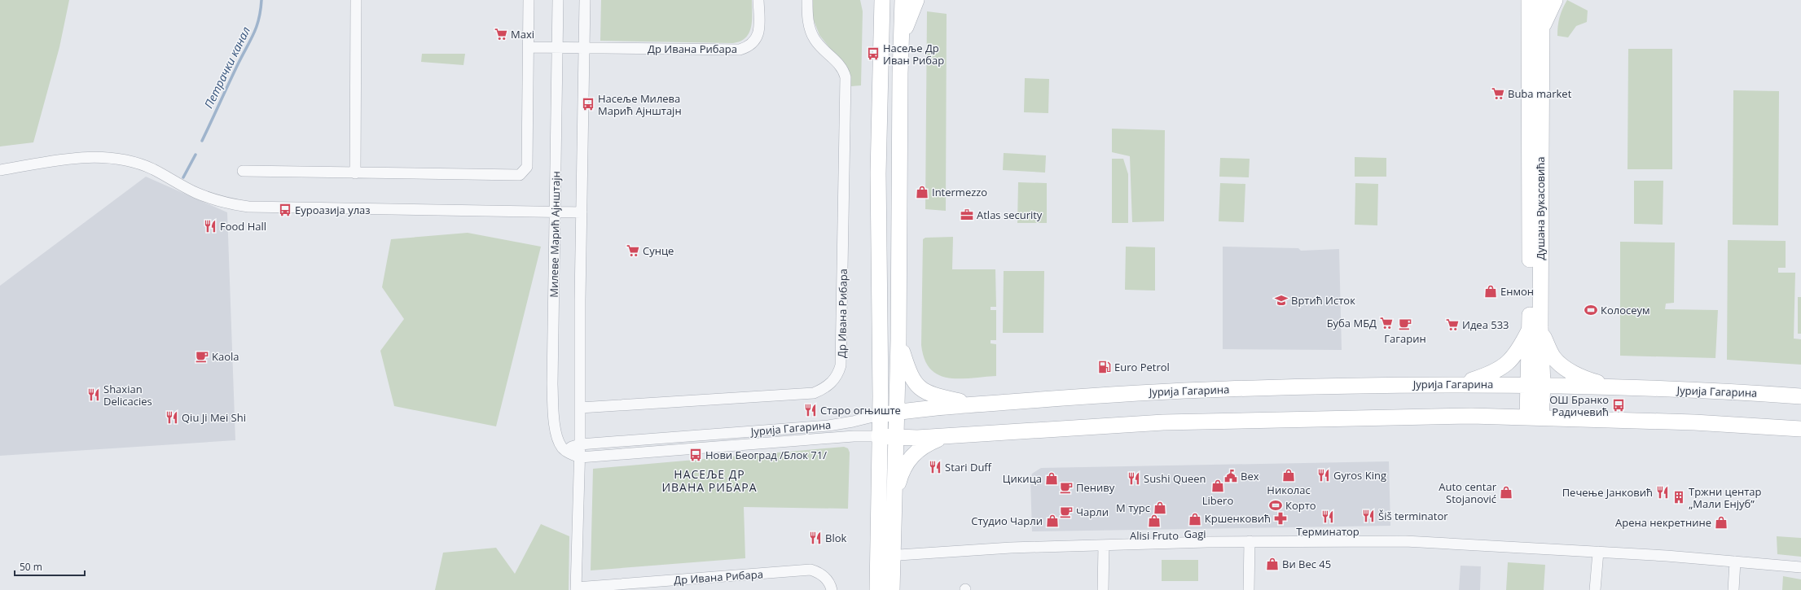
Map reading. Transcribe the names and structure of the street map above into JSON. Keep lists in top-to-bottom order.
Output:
{
  "streets": {
    "main road": ["Душана Вукасовића", "Јурија Гагарина"],
    "street": ["Др Ивана Рибара", "Милеве Марић Ајнштајн"]
  },
  "crossings": [
    ["Душана Вукасовића", "Јурија Гагарина"]
  ],
  "districts": ["НАСЕЉЕ ДР ИВАНА РИБАРА"],
  "water": ["Петрачки канал"],
  "places": {
    "supermarket": [
      "Maxi",
      "Buba market",
      "Сунце",
      "Буба МБД",
      "Идеа 533"
    ],
    "bus stop": [
      "Насеље Др Иван Рибар",
      "Насеље Милева Марић Ајнштајн",
      "Еуроазија улаз",
      "ОШ Бранко Радичевић",
      "Нови Београд /Блок 71/"
    ],
    "shop": [
      "Intermezzo",
      "Енмон",
      "Николас",
      "Цикица",
      "Libero",
      "Auto centar Stojanović",
      "М турс",
      "Gagi",
      "Студио Чарли",
      "Alisi Fruto",
      "Арена некретнине",
      "Ви Вес 45"
    ],
    "office": ["Atlas security"],
    "restaurant": [
      "Food Hall",
      "Shaxian Delicacies",
      "Старо огњиште",
      "Qiu Ji Mei Shi",
      "Stari Duff",
      "Gyros King",
      "Sushi Queen",
      "Печење Јанковић",
      "Šiš terminator",
      "Терминатор",
      "Blok"
    ],
    "school or university": ["Вртић Исток"],
    "sports": ["Колосеум", "Корто"],
    "cafe": [
      "Гагарин",
      "Kaola",
      "Пениву",
      "Чарли"
    ],
    "fuel station": ["Euro Petrol"],
    "public building": ["Bex"],
    "building": ["Тржни центар „Мали Енјуб”"],
    "pharmacy": ["Кршенковић"]
  },
  "scale_bar": "50 m"
}
